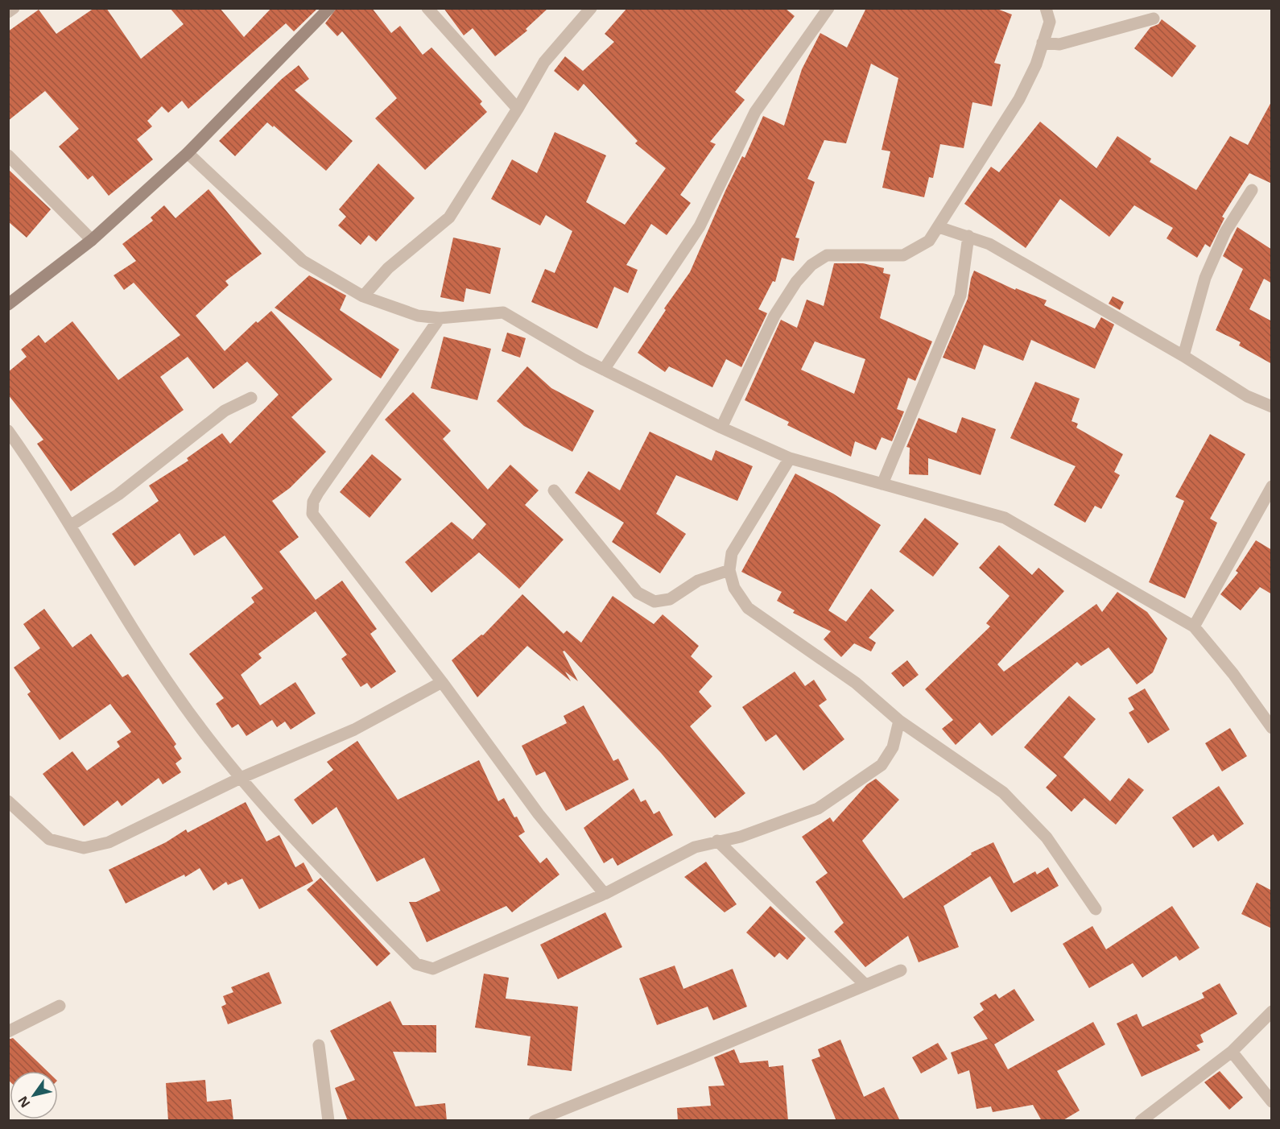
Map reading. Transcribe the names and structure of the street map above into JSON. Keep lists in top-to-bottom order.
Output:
{
  "north": "bottom left"
}
